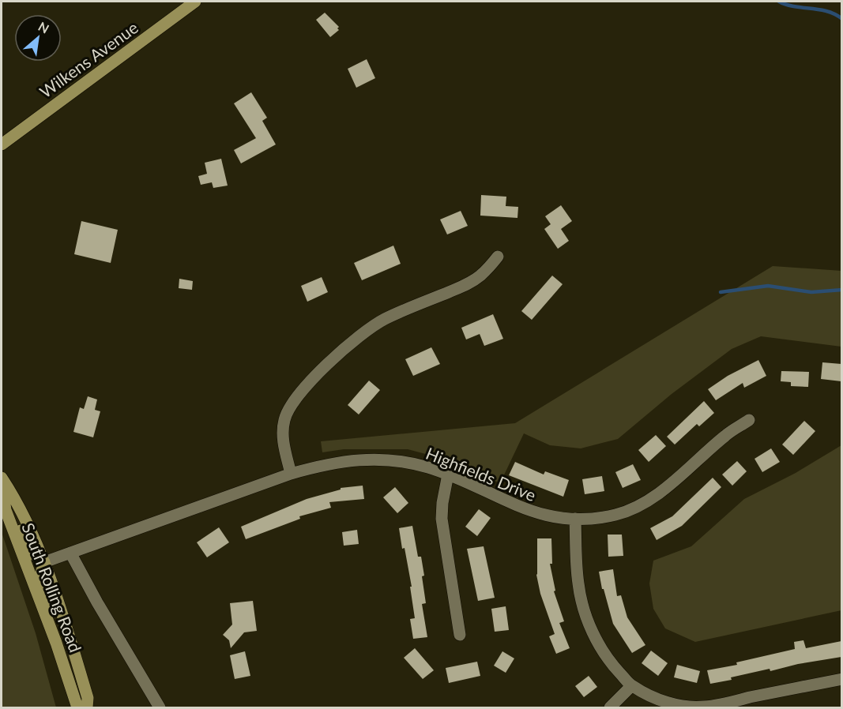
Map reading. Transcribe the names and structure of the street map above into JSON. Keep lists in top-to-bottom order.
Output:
{
  "streets": {
    "main road": ["Wilkens Avenue", "South Rolling Road"],
    "street": ["Highfields Drive"]
  },
  "crossings": [
    ["Highfields Drive", "South Rolling Road"]
  ],
  "north": "top right"
}
